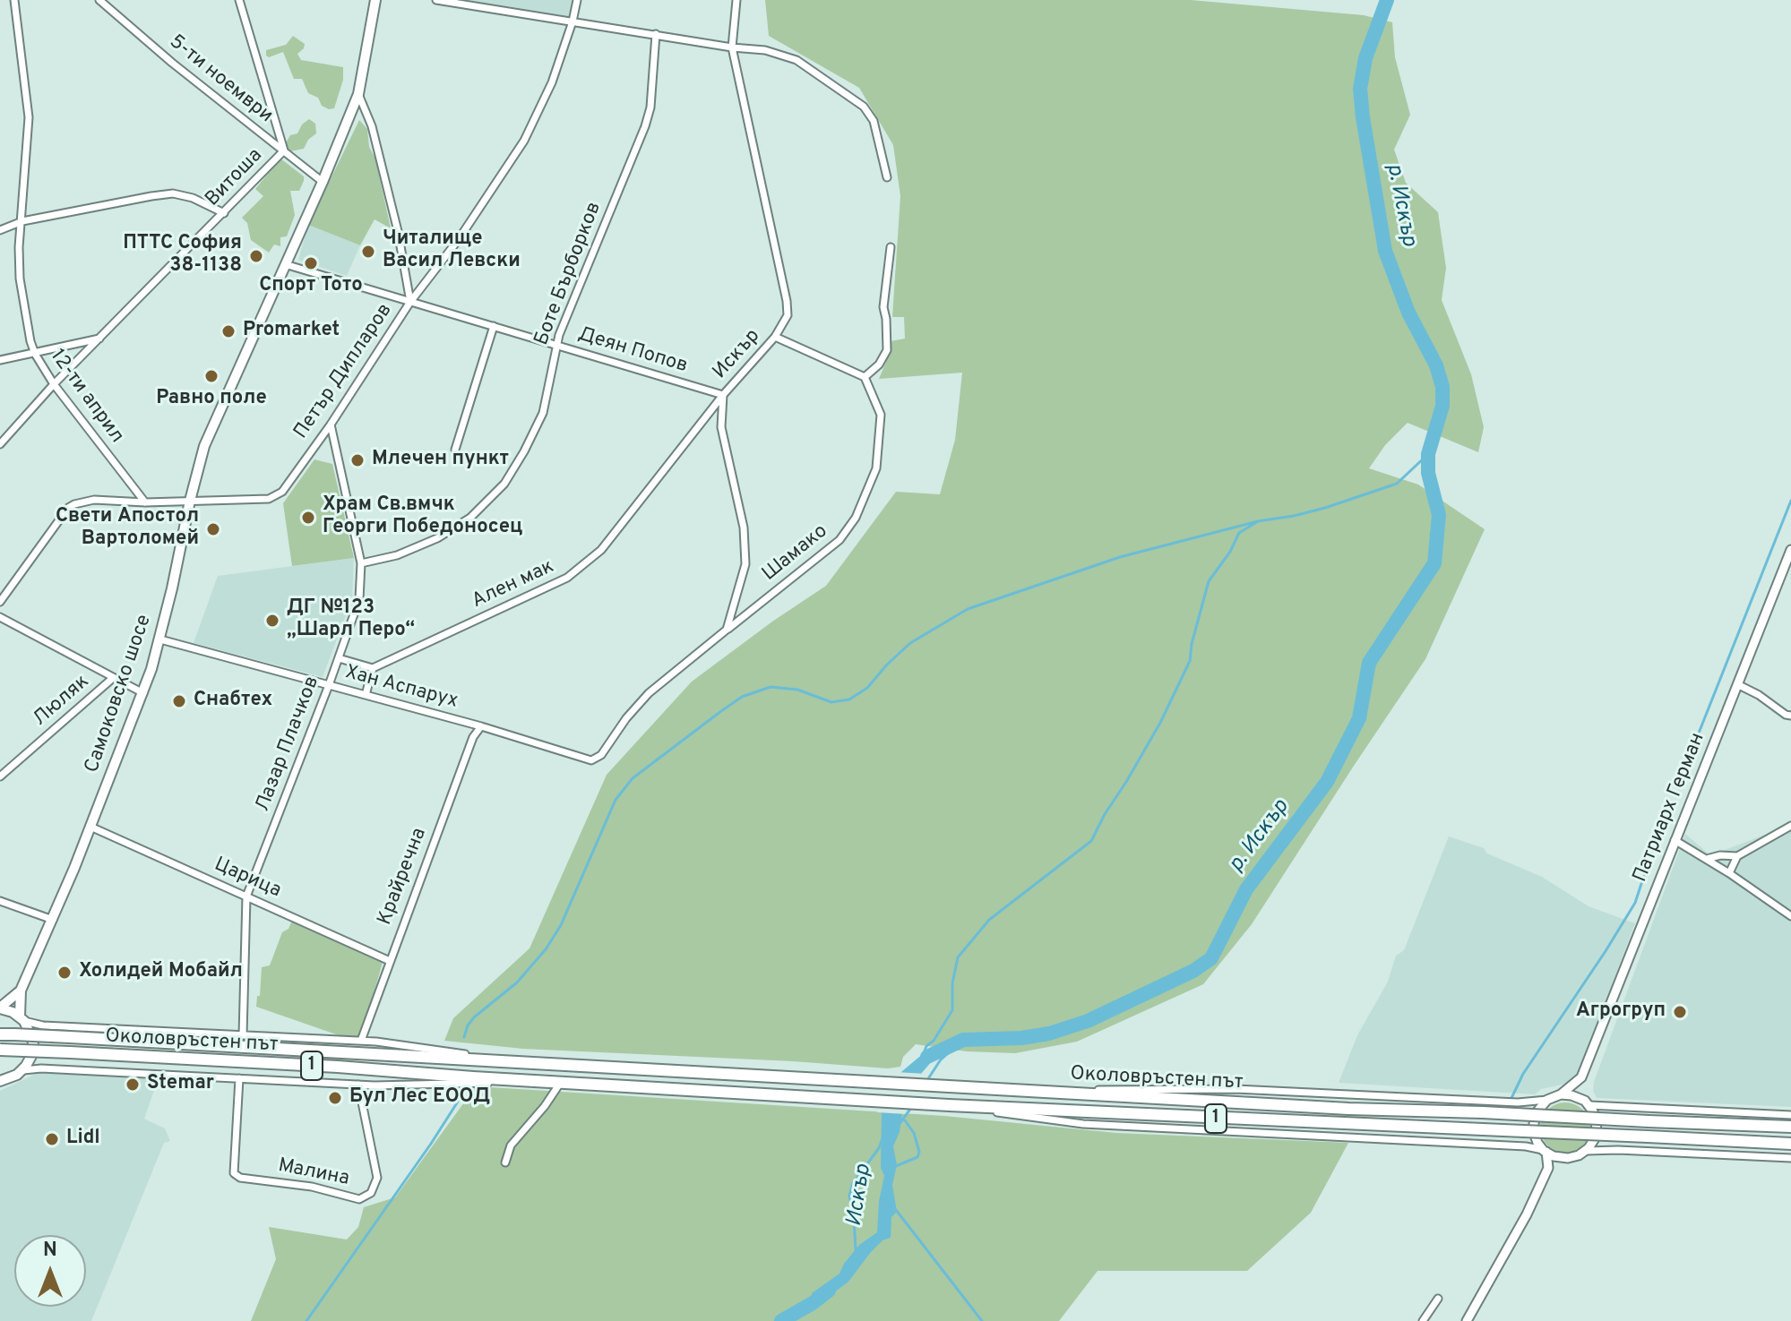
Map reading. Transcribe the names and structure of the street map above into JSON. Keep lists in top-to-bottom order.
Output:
{
  "streets": {
    "highway": ["Околовръстен път", "1"],
    "main road": ["Самоковско шосе"],
    "street": [
      "5-ти ноември",
      "Витоша",
      "Боте Бърборков",
      "Деян Попов",
      "Искър",
      "Петър Дипларов",
      "12-ти април",
      "Шамако",
      "Ален мак",
      "Хан Аспарух",
      "Люляк",
      "Лазар Плачков",
      "Патриарх Герман",
      "Крайречна",
      "Царица",
      "Малина"
    ]
  },
  "crossings": [
    ["5-ти ноември", "Витоша"],
    ["5-ти ноември", "Самоковско шосе"],
    ["Витоша", "12-ти април"],
    ["Боте Бърборков", "Деян Попов"],
    ["Боте Бърборков", "Лазар Плачков"],
    ["Деян Попов", "Искър"],
    ["Деян Попов", "Петър Дипларов"],
    ["Деян Попов", "Ален мак"],
    ["Деян Попов", "Самоковско шосе"],
    ["Искър", "Шамако"],
    ["Искър", "Ален мак"],
    ["Искър", "Хан Аспарух"],
    ["Петър Дипларов", "12-ти април"],
    ["Петър Дипларов", "Самоковско шосе"],
    ["Петър Дипларов", "Лазар Плачков"],
    ["Шамако", "Хан Аспарух"],
    ["Хан Аспарух", "Самоковско шосе"],
    ["Хан Аспарух", "Лазар Плачков"],
    ["Хан Аспарух", "Крайречна"],
    ["Самоковско шосе", "Царица"],
    ["Самоковско шосе", "Околовръстен път"],
    ["Лазар Плачков", "Царица"],
    ["Лазар Плачков", "Околовръстен път"],
    ["Крайречна", "Царица"],
    ["Крайречна", "Околовръстен път"],
    ["Околовръстен път", "Малина"]
  ],
  "water": ["р. Искър", "Искър"],
  "places": [
    "Читалище Васил Левски",
    "ПТТС София 38-1138",
    "Спорт Тото",
    "Promarket",
    "Равно поле",
    "Млечен пункт",
    "Храм Св.вмчк Георги Победоносец",
    "Свети Апостол Вартоломей",
    "ДГ №123 „Шарл Перо“",
    "Снабтех",
    "Холидей Мобайл",
    "Агрогруп",
    "Stemar",
    "Бул Лес ЕООД",
    "Lidl"
  ],
  "north": "top"
}
